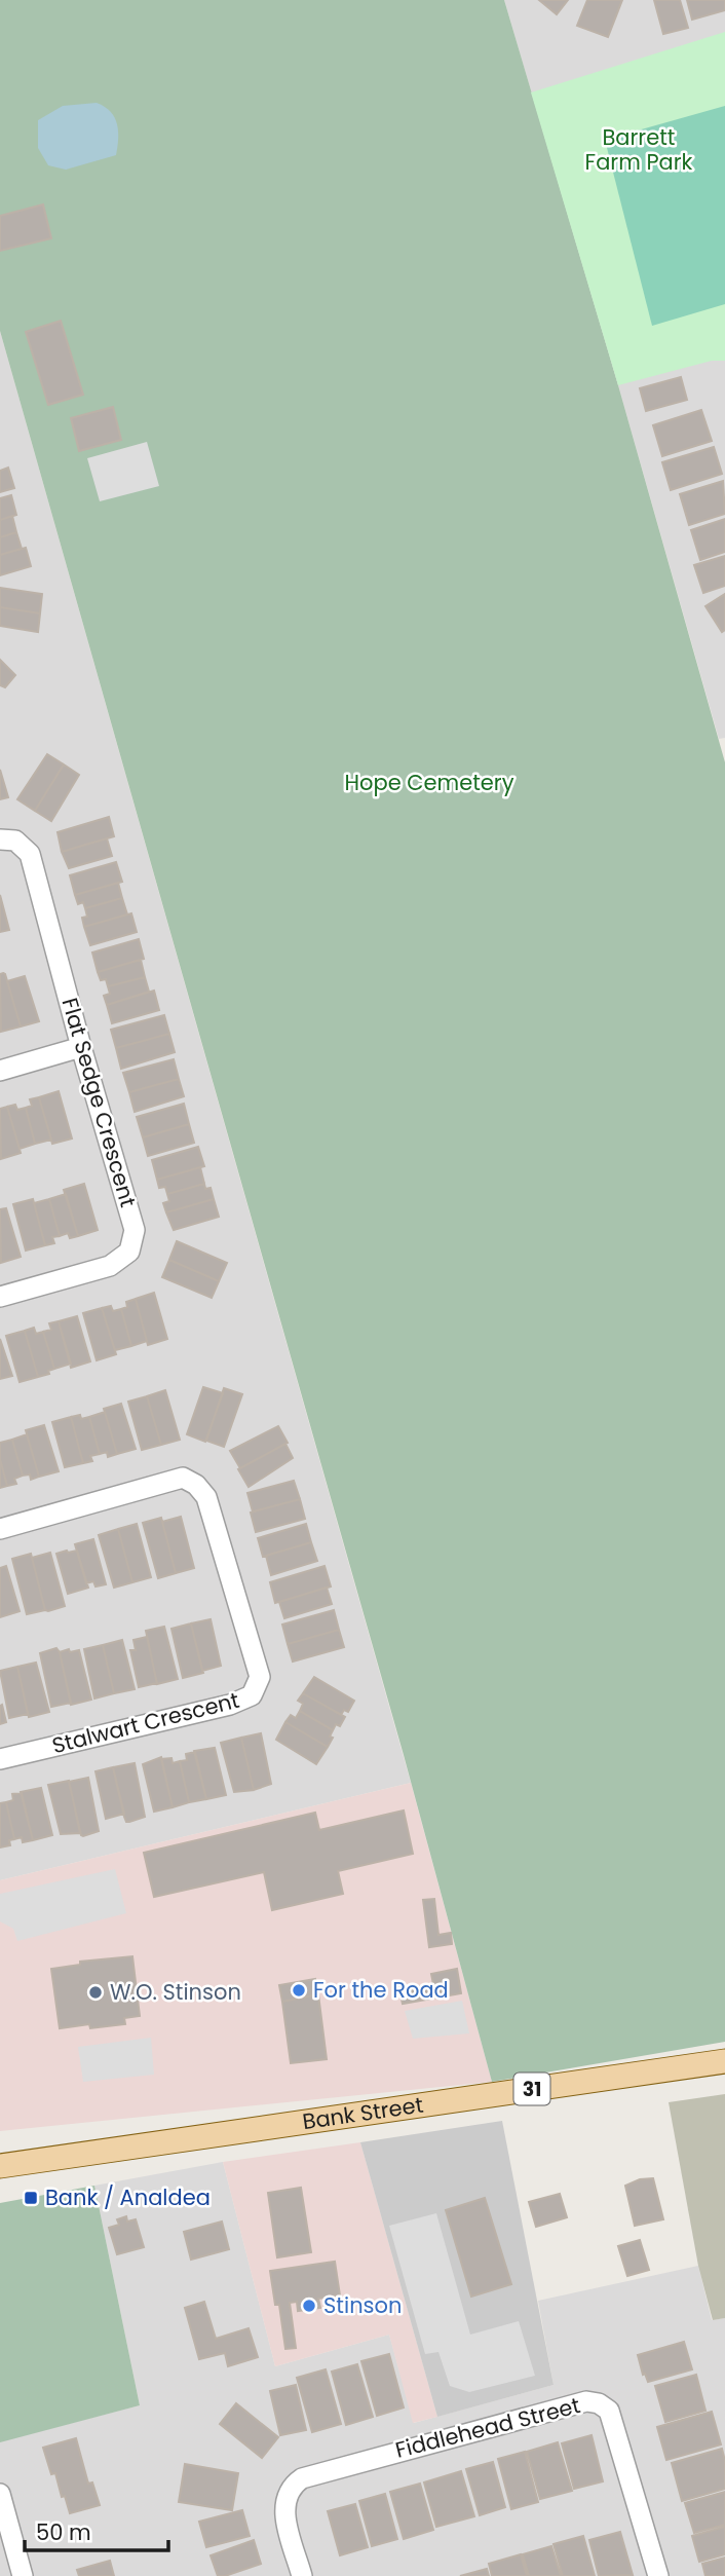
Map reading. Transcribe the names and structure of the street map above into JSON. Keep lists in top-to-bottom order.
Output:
{
  "streets": {
    "main road": ["31", "Bank Street"],
    "street": ["Flat Sedge Crescent", "Stalwart Crescent", "Fiddlehead Street"]
  },
  "parks": ["Barrett Farm Park", "Hope Cemetery"],
  "places": {
    "other": ["For the Road", "W.O. Stinson", "Stinson"],
    "transit": ["Bank / Analdea"]
  },
  "scale_bar": "50 m"
}
